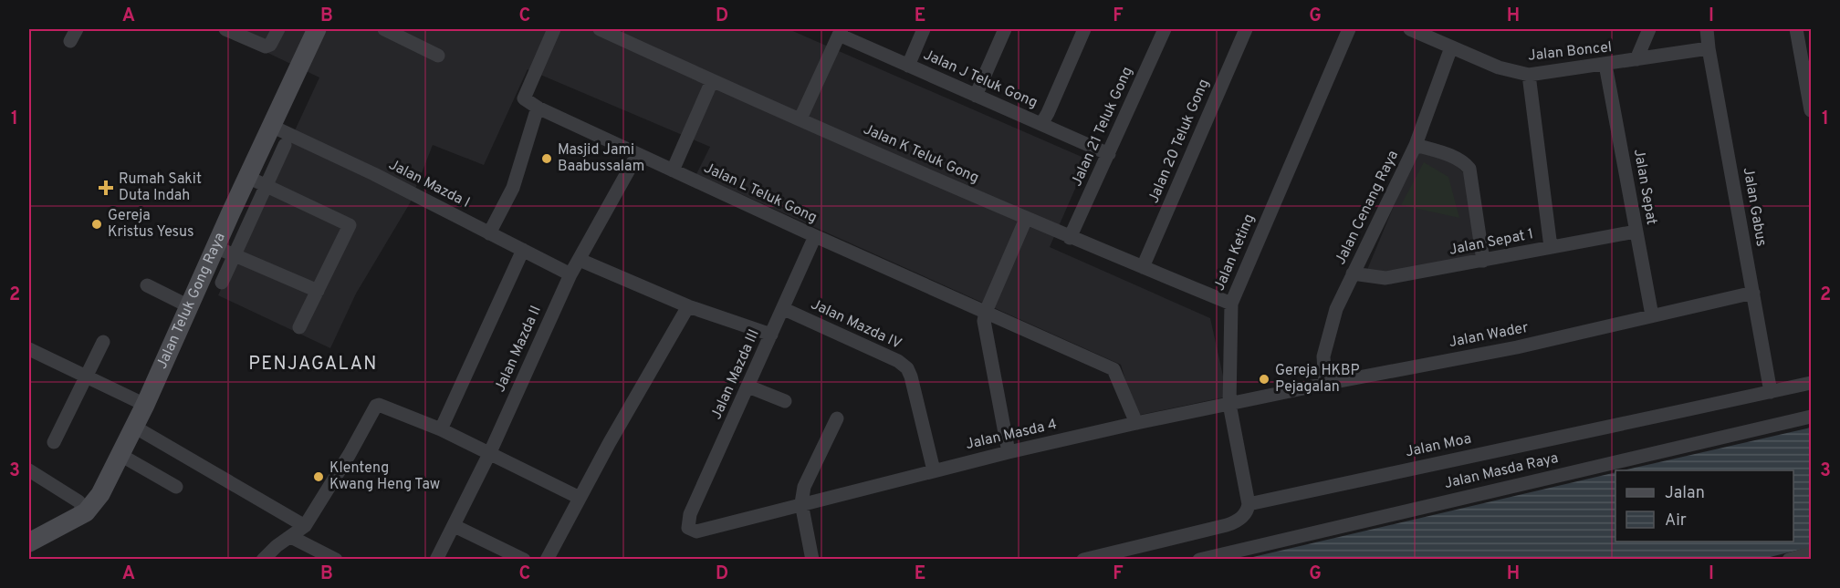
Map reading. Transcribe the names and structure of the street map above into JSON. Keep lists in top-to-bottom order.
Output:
{
  "streets": {
    "main road": ["Jalan Teluk Gong Raya"],
    "street": [
      "Jalan Boncel",
      "Jalan J Teluk Gong",
      "Jalan 21 Teluk Gong",
      "Jalan 20 Teluk Gong",
      "Jalan K Teluk Gong",
      "Jalan Mazda I",
      "Jalan Sepat",
      "Jalan L Teluk Gong",
      "Jalan Gabus",
      "Jalan Cenang Raya",
      "Jalan Sepat 1",
      "Jalan Keting",
      "Jalan Mazda IV",
      "Jalan Wader",
      "Jalan Mazda II",
      "Jalan Mazda III",
      "Jalan Masda 4",
      "Jalan Moa",
      "Jalan Masda Raya"
    ]
  },
  "crossings": [
    ["Jalan Boncel", "Jalan Sepat"],
    ["Jalan Boncel", "Jalan Gabus"],
    ["Jalan Boncel", "Jalan Cenang Raya"],
    ["Jalan J Teluk Gong", "Jalan 21 Teluk Gong"],
    ["Jalan 21 Teluk Gong", "Jalan K Teluk Gong"],
    ["Jalan 20 Teluk Gong", "Jalan K Teluk Gong"],
    ["Jalan K Teluk Gong", "Jalan Keting"],
    ["Jalan Mazda I", "Jalan Teluk Gong Raya"],
    ["Jalan Mazda I", "Jalan Mazda II"],
    ["Jalan Sepat", "Jalan Sepat 1"],
    ["Jalan Sepat", "Jalan Wader"],
    ["Jalan L Teluk Gong", "Jalan Mazda II"],
    ["Jalan L Teluk Gong", "Jalan Mazda III"],
    ["Jalan L Teluk Gong", "Jalan Masda 4"],
    ["Jalan Gabus", "Jalan Wader"],
    ["Jalan Gabus", "Jalan Moa"],
    ["Jalan Cenang Raya", "Jalan Sepat 1"],
    ["Jalan Cenang Raya", "Jalan Wader"],
    ["Jalan Keting", "Jalan Wader"],
    ["Jalan Keting", "Jalan Masda 4"],
    ["Jalan Keting", "Jalan Moa"],
    ["Jalan Mazda IV", "Jalan Mazda III"],
    ["Jalan Mazda IV", "Jalan Masda 4"],
    ["Jalan Wader", "Jalan Masda 4"],
    ["Jalan Mazda III", "Jalan Masda 4"]
  ],
  "districts": ["PENJAGALAN"],
  "places": {
    "other": [
      "Masjid Jami Baabussalam",
      "Gereja Kristus Yesus",
      "Gereja HKBP Pejagalan",
      "Klenteng Kwang Heng Taw"
    ],
    "health": ["Rumah Sakit Duta Indah"]
  },
  "legend": ["Jalan", "Air"],
  "grid": {
    "columns": [
      "A",
      "B",
      "C",
      "D",
      "E",
      "F",
      "G",
      "H",
      "I"
    ],
    "rows": ["1", "2", "3"]
  }
}
